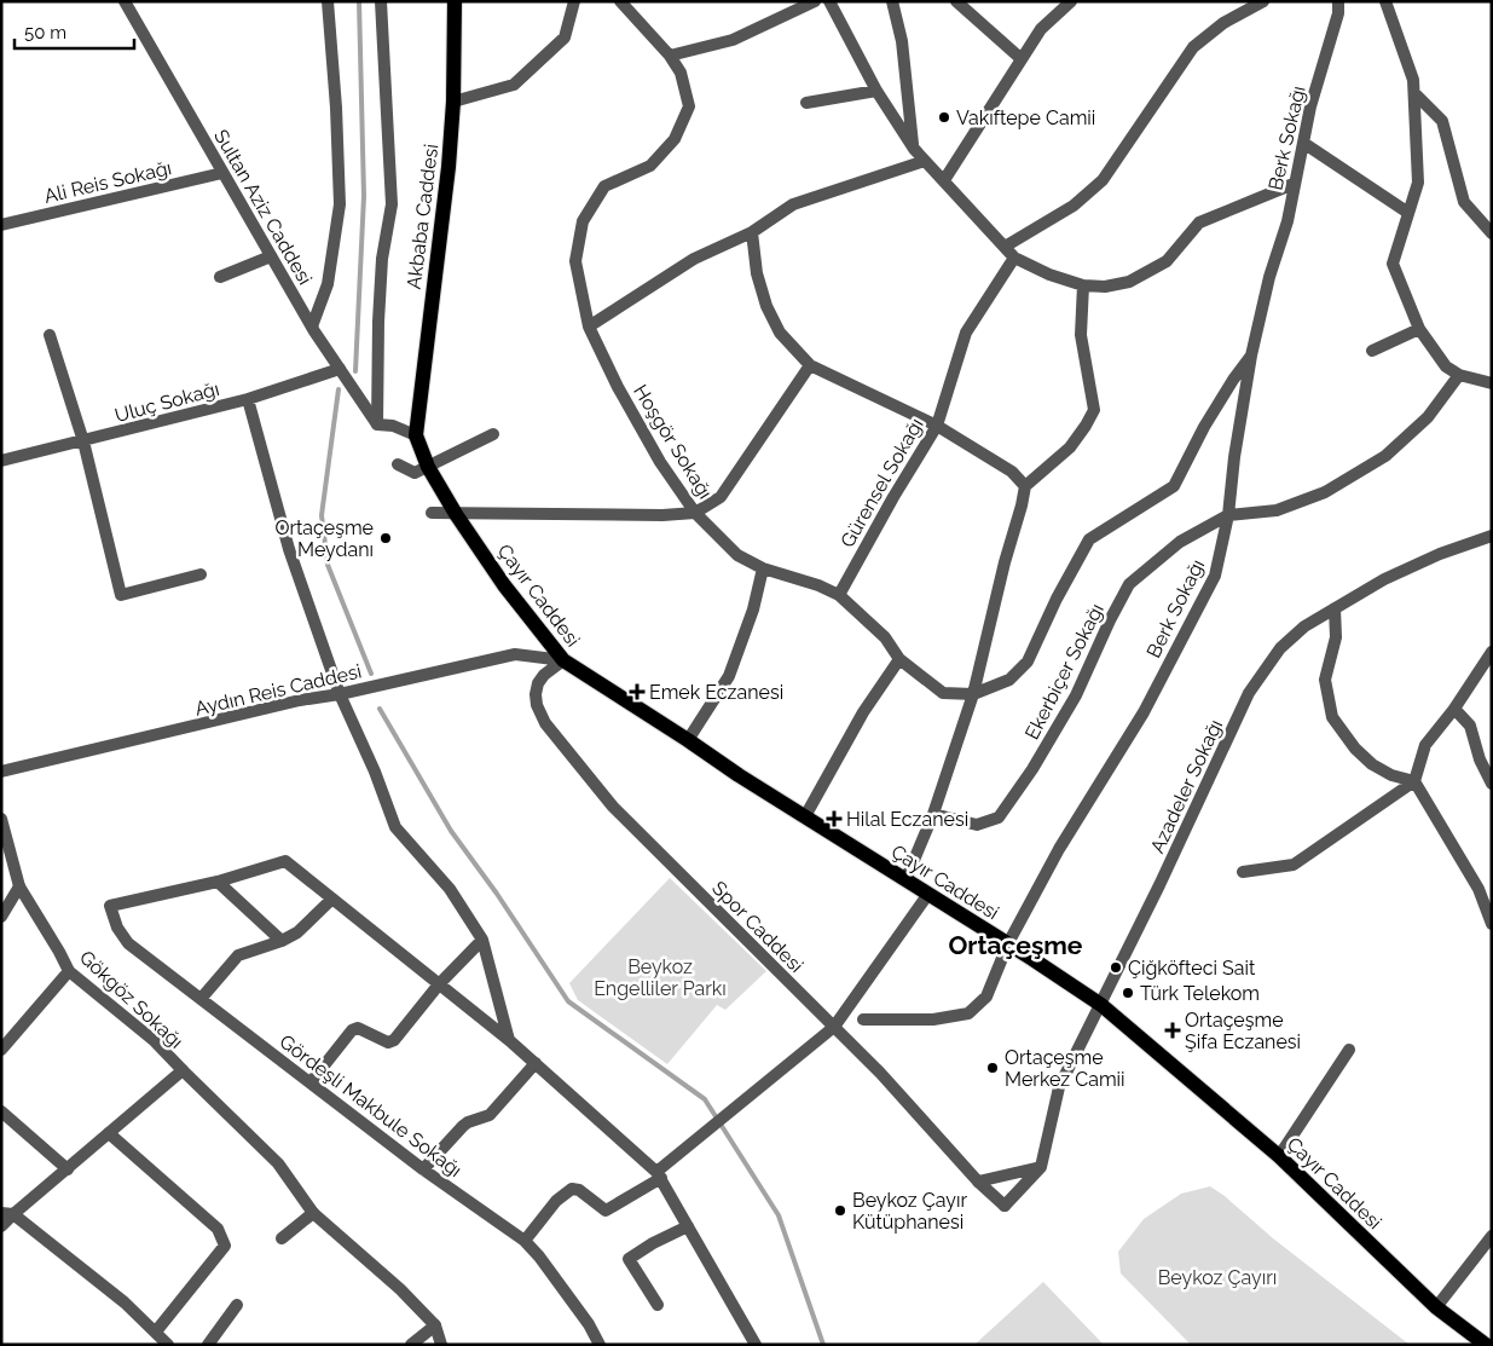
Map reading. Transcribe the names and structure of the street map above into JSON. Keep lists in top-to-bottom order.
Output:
{
  "streets": {
    "main road": ["Akbaba Caddesi", "Çayır Caddesi"],
    "street": [
      "Berk Sokağı",
      "Ali Reis Sokağı",
      "Sultan Aziz Caddesi",
      "Uluç Sokağı",
      "Hoşgör Sokağı",
      "Gürensel Sokağı",
      "Ekerbiçer Sokağı",
      "Aydın Reis Caddesi",
      "Azadeler Sokağı",
      "Spor Caddesi",
      "Gökgöz Sokağı",
      "Gördeşli Makbule Sokağı"
    ]
  },
  "crossings": [
    ["Berk Sokağı", "Hoşgör Sokağı"],
    ["Berk Sokağı", "Çayır Caddesi"],
    ["Berk Sokağı", "Ekerbiçer Sokağı"],
    ["Ali Reis Sokağı", "Sultan Aziz Caddesi"],
    ["Sultan Aziz Caddesi", "Uluç Sokağı"],
    ["Akbaba Caddesi", "Çayır Caddesi"],
    ["Hoşgör Sokağı", "Gürensel Sokağı"],
    ["Çayır Caddesi", "Aydın Reis Caddesi"],
    ["Çayır Caddesi", "Azadeler Sokağı"],
    ["Çayır Caddesi", "Spor Caddesi"],
    ["Aydın Reis Caddesi", "Spor Caddesi"],
    ["Azadeler Sokağı", "Spor Caddesi"]
  ],
  "districts": ["Ortaçeşme"],
  "parks": ["Beykoz Engelliler Parkı", "Beykoz Çayırı"],
  "places": {
    "other": [
      "Vakıftepe Camii",
      "Ortaçeşme Meydanı",
      "Çiğköfteci Sait",
      "Türk Telekom",
      "Ortaçeşme Merkez Camii",
      "Beykoz Çayır Kütüphanesi"
    ],
    "health": ["Emek Eczanesi", "Hilal Eczanesi", "Ortaçeşme Şifa Eczanesi"]
  },
  "scale_bar": "50 m"
}
